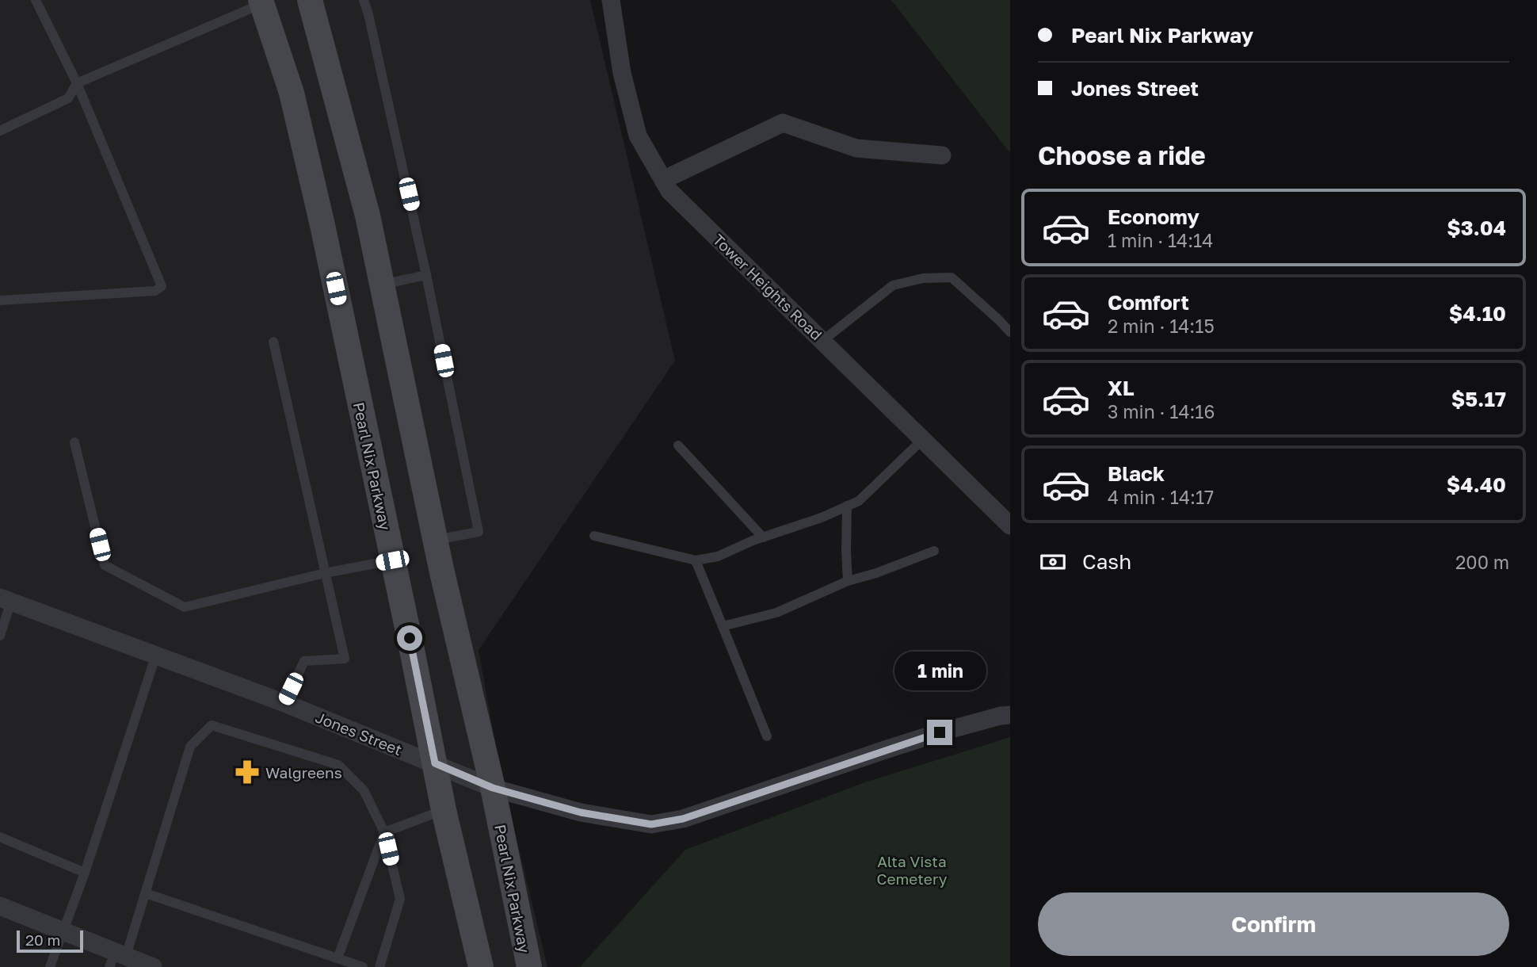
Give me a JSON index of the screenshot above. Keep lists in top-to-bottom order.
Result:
{
  "streets": {
    "main road": ["Pearl Nix Parkway"],
    "street": ["Tower Heights Road", "Jones Street"]
  },
  "crossings": [
    ["Pearl Nix Parkway", "Jones Street"]
  ],
  "parks": ["Alta Vista Cemetery"],
  "places": {
    "pharmacy": ["Walgreens"]
  },
  "scale_bar": "20 m",
  "page": {
    "banner": ["Pearl Nix Parkway", "Jones Street"],
    "heading": "Choose a ride",
    "list": [
      {
        "name": "Economy",
        "note": "1 min · 14:14",
        "value": "$3.04"
      },
      {
        "name": "Comfort",
        "note": "2 min · 14:15",
        "value": "$4.10"
      },
      {
        "name": "XL",
        "note": "3 min · 14:16",
        "value": "$5.17"
      },
      {
        "name": "Black",
        "note": "4 min · 14:17",
        "value": "$4.40"
      }
    ],
    "pay": ["Cash", "200 m"],
    "bubble": "1 min",
    "buttons": "Confirm",
    "scale": "20 m"
  }
}
